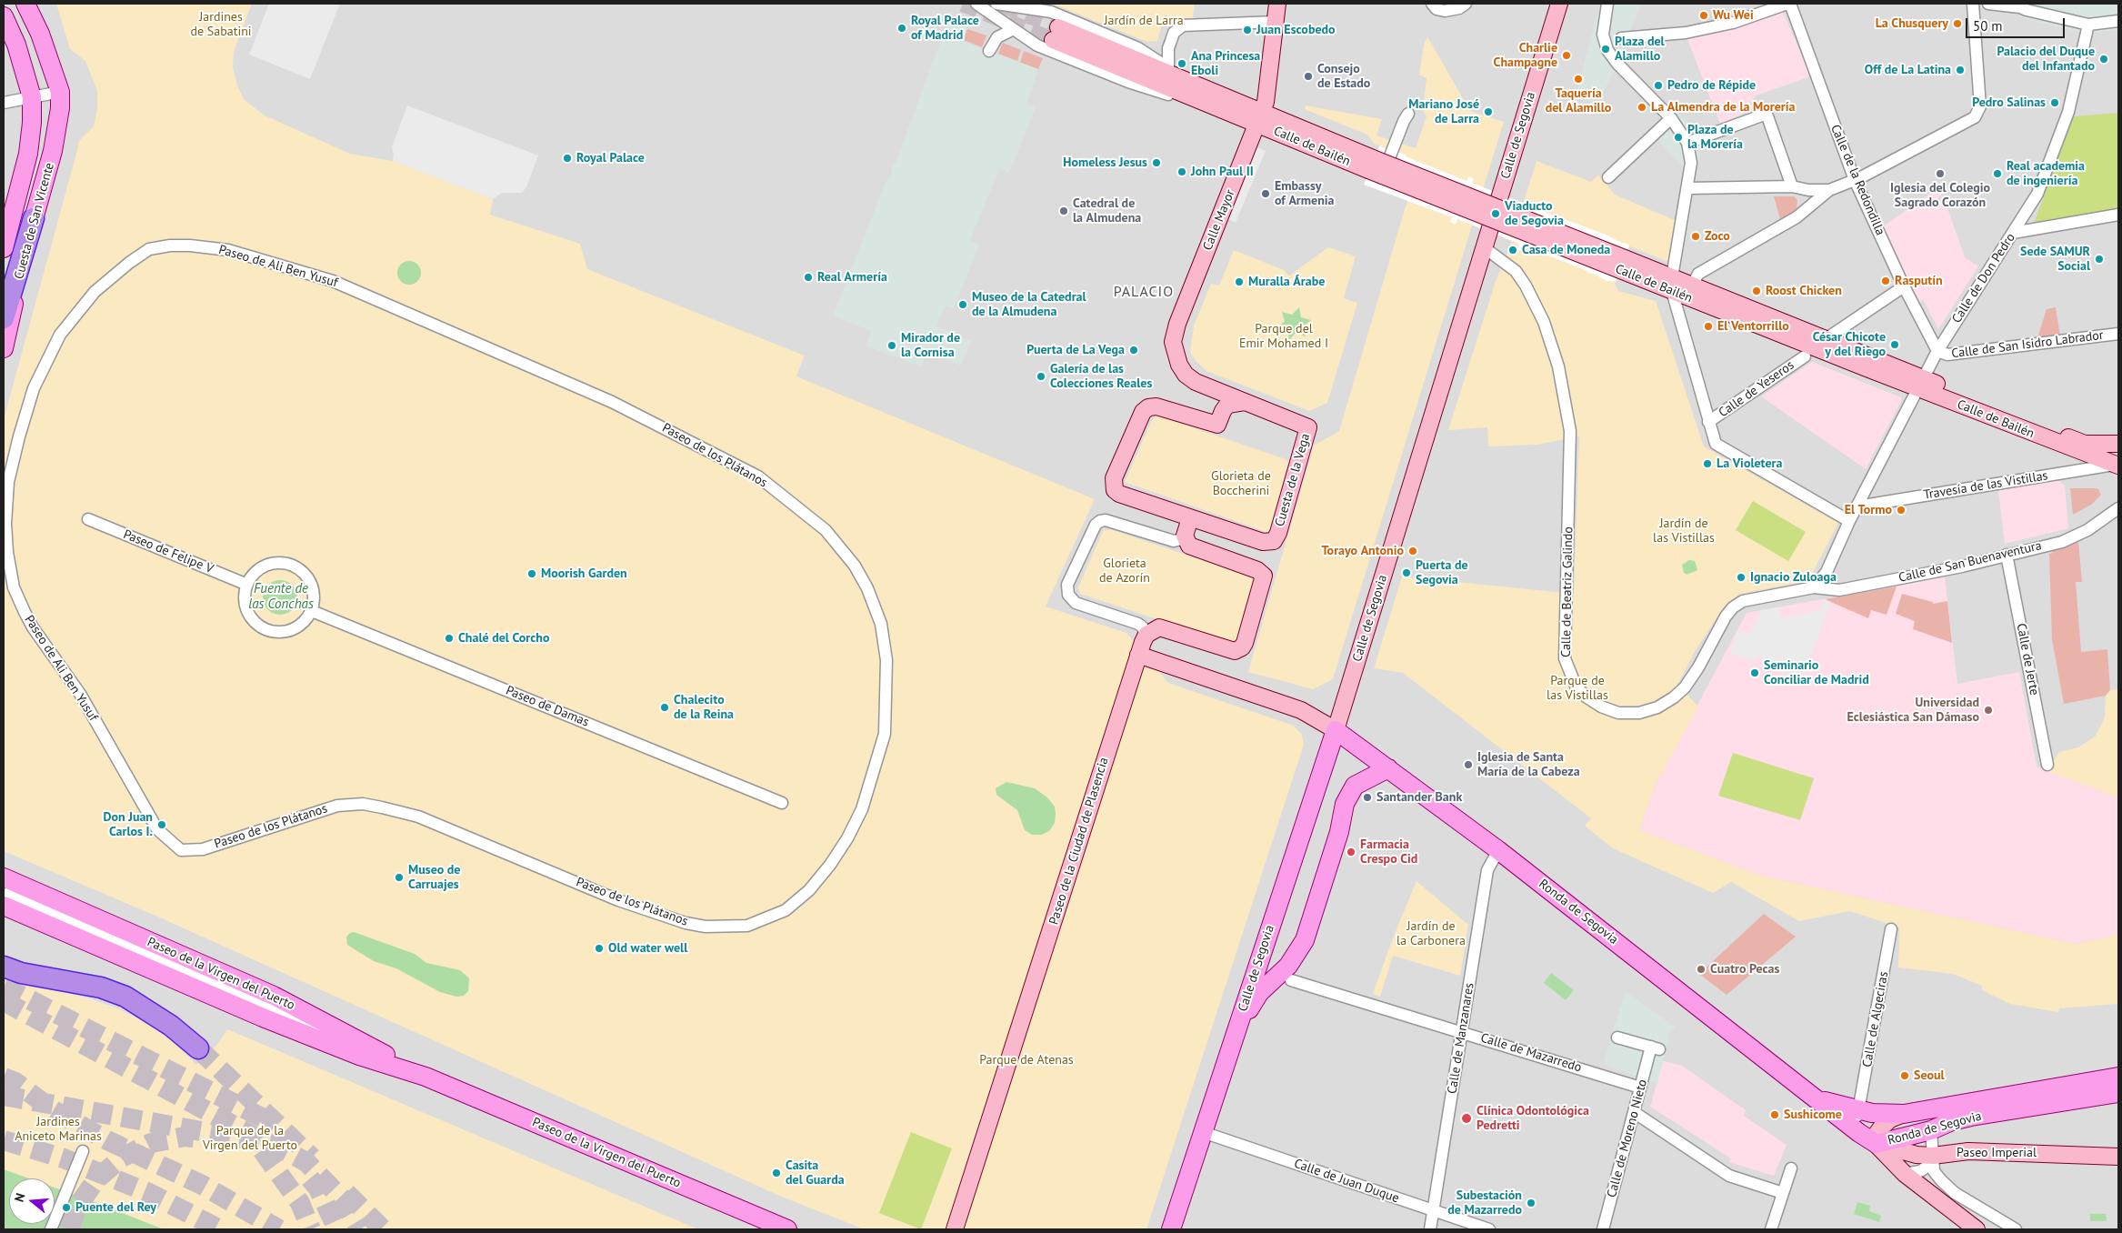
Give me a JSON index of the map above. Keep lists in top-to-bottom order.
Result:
{
  "streets": {
    "main road": [
      "Calle de Segovia",
      "Cuesta de San Vicente",
      "Ronda de Segovia",
      "Paseo de la Virgen del Puerto"
    ],
    "street": [
      "Calle de Bailén",
      "Calle de la Redondilla",
      "Calle Mayor",
      "Paseo de Ali Ben Yusuf",
      "Calle de Don Pedro",
      "Calle de San Isidro Labrador",
      "Calle de Yeseros",
      "Paseo de los Plátanos",
      "Cuesta de la Vega",
      "Travesía de las Vistillas",
      "Paseo de Felipe V",
      "Calle de San Buenaventura",
      "Calle de Beatriz Galindo",
      "Calle de Jerte",
      "Paseo de Damas",
      "Paseo de la Ciudad de Plasencia",
      "Calle de Algeciras",
      "Calle de Manzanares",
      "Calle de Mazarredo",
      "Calle de Moreno Nieto",
      "Paseo Imperial",
      "Calle de Juan Duque"
    ]
  },
  "crossings": [
    ["Calle de Segovia", "Calle de Beatriz Galindo"],
    ["Calle de Segovia", "Ronda de Segovia"],
    ["Calle de Segovia", "Calle de Juan Duque"],
    ["Calle de Bailén", "Calle Mayor"],
    ["Calle de Bailén", "Calle de Don Pedro"],
    ["Calle de Bailén", "Travesía de las Vistillas"],
    ["Calle de la Redondilla", "Calle de Don Pedro"],
    ["Calle de la Redondilla", "Calle de San Isidro Labrador"],
    ["Calle Mayor", "Cuesta de la Vega"],
    ["Paseo de Ali Ben Yusuf", "Paseo de los Plátanos"],
    ["Calle de Don Pedro", "Calle de San Isidro Labrador"],
    ["Calle de Don Pedro", "Travesía de las Vistillas"],
    ["Calle de Don Pedro", "Calle de San Buenaventura"],
    ["Calle de Don Pedro", "Calle de Beatriz Galindo"],
    ["Paseo de Felipe V", "Paseo de Damas"],
    ["Calle de San Buenaventura", "Calle de Beatriz Galindo"],
    ["Calle de San Buenaventura", "Calle de Jerte"],
    ["Ronda de Segovia", "Calle de Algeciras"],
    ["Ronda de Segovia", "Calle de Manzanares"],
    ["Ronda de Segovia", "Paseo Imperial"],
    ["Calle de Manzanares", "Calle de Mazarredo"],
    ["Calle de Manzanares", "Calle de Juan Duque"],
    ["Calle de Mazarredo", "Calle de Moreno Nieto"]
  ],
  "districts": ["PALACIO"],
  "water": ["Fuente de las Conchas"],
  "parks": [
    "Jardines de Sabatini",
    "Jardín de Larra",
    "Parque del Emir Mohamed I",
    "Glorieta de Boccherini",
    "Jardín de las Vistillas",
    "Glorieta de Azorín",
    "Parque de las Vistillas",
    "Jardín de la Carbonera",
    "Parque de Atenas",
    "Jardines Aniceto Marinas",
    "Parque de la Virgen del Puerto"
  ],
  "places": [
    "Wu Wei",
    "La Chusquery",
    "Royal Palace of Madrid",
    "Juan Escobedo",
    "Plaza del Alamillo",
    "Charlie Champagne",
    "Palacio del Duque del Infantado",
    "Ana Princesa Eboli",
    "Off de La Latina",
    "Consejo de Estado",
    "Taquería del Alamillo",
    "Pedro de Répide",
    "Pedro Salinas",
    "La Almendra de la Morería",
    "Mariano José de Larra",
    "Plaza de la Morería",
    "Royal Palace",
    "Homeless Jesus",
    "John Paul II",
    "Iglesia del Colegio Sagrado Corazón",
    "Real academia de ingeniería",
    "Embassy of Armenia",
    "Catedral de la Almudena",
    "Viaducto de Segovia",
    "Zoco",
    "Casa de Moneda",
    "Sede SAMUR Social",
    "Real Armería",
    "Rasputín",
    "Muralla Árabe",
    "Roost Chicken",
    "Museo de la Catedral de la Almudena",
    "El Ventorrillo",
    "César Chicote y del Riego",
    "Mirador de la Cornisa",
    "Puerta de La Vega",
    "Galería de las Colecciones Reales",
    "La Violetera",
    "El Tormo",
    "Torayo Antonio",
    "Puerta de Segovia",
    "Moorish Garden",
    "Ignacio Zuloaga",
    "Chalé del Corcho",
    "Seminario Conciliar de Madrid",
    "Chalecito de la Reina",
    "Universidad Eclesiástica San Dámaso",
    "Iglesia de Santa María de la Cabeza",
    "Santander Bank",
    "Don Juan Carlos I.",
    "Farmacia Crespo Cid",
    "Museo de Carruajes",
    "Old water well",
    "Cuatro Pecas",
    "Seoul",
    "Sushicome",
    "Clínica Odontológica Pedretti",
    "Casita del Guarda",
    "Subestación de Mazarredo",
    "Puente del Rey"
  ],
  "scale_bar": "50 m",
  "north": "left"
}
